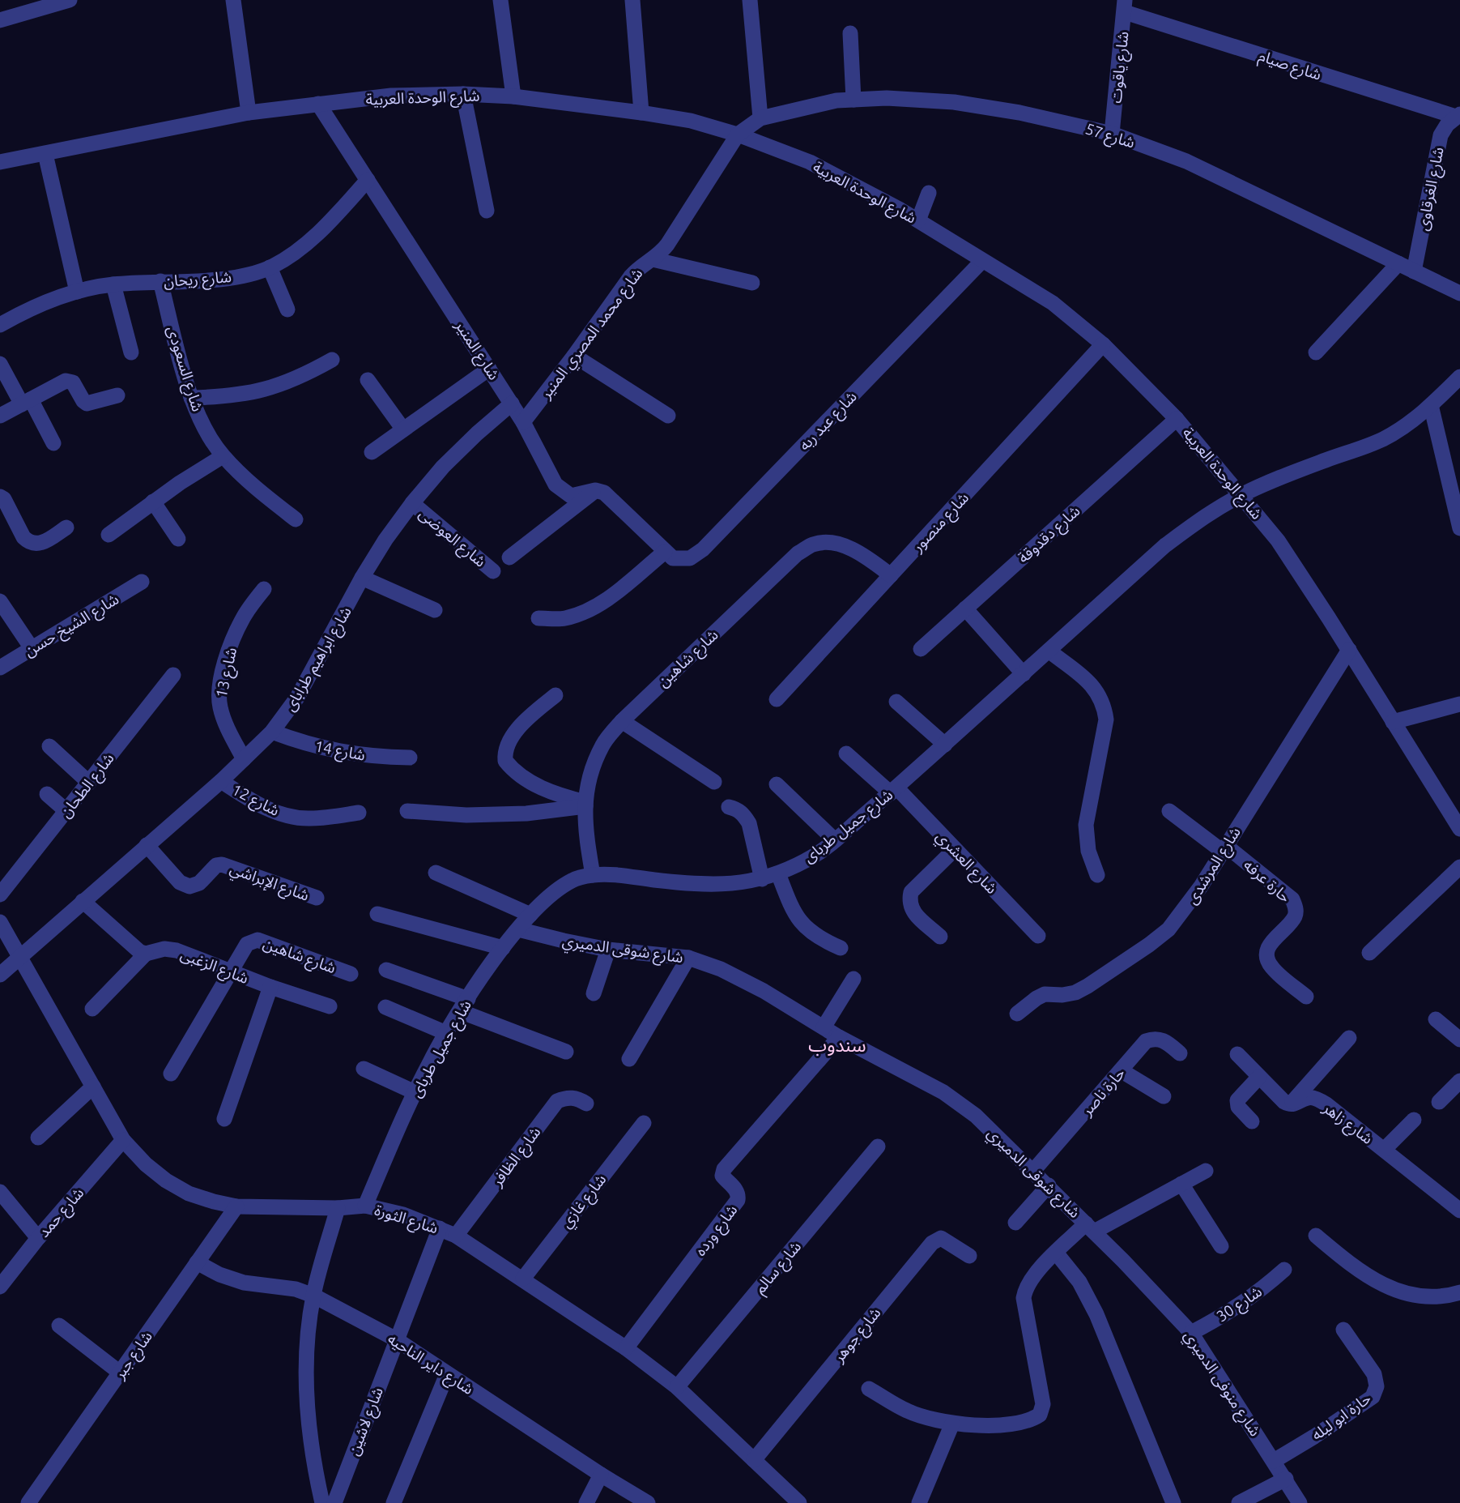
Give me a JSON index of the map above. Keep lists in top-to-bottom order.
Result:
{
  "streets": {
    "street": [
      "شارع صيام",
      "شارع ياقوت",
      "شارع الوحدة العربية",
      "شارع 57",
      "شارع الغرقاوى",
      "شارع ريحان",
      "شارع محمد المصري المنير",
      "شارع المنير",
      "شارع السعودى",
      "شارع عبد ربه",
      "شارع منصور",
      "شارع دقدوقة",
      "شارع العوضى",
      "شارع الشيخ حسن",
      "شارع شاهين",
      "شارع ابراهيم طراباى",
      "شارع 13",
      "شارع 14",
      "شارع الطحان",
      "شارع 12",
      "شارع جميل طرباى",
      "شارع العشري",
      "شارع المرشدى",
      "حارة عرفه",
      "شارع الإبراشي",
      "شارع شوقى الدميري",
      "شارع الزغبى",
      "حارة ناصر",
      "شارع زاهر",
      "شارع الظافر",
      "شارع غازي",
      "شارع حمد",
      "شارع الثورة",
      "شارع ورده",
      "شارع سالم",
      "شارع 30",
      "شارع جوهر",
      "شارع جبر",
      "شارع داير الناحيه",
      "شارع منوفى الدميري",
      "حارة ابو ليله",
      "شارع لاشين"
    ]
  },
  "crossings": [
    ["شارع صيام", "شارع ياقوت"],
    ["شارع صيام", "شارع الغرقاوى"],
    ["شارع ياقوت", "شارع 57"],
    ["شارع الوحدة العربية", "شارع 57"],
    ["شارع الوحدة العربية", "شارع محمد المصري المنير"],
    ["شارع الوحدة العربية", "شارع المنير"],
    ["شارع الوحدة العربية", "شارع عبد ربه"],
    ["شارع الوحدة العربية", "شارع منصور"],
    ["شارع الوحدة العربية", "شارع دقدوقة"],
    ["شارع الوحدة العربية", "شارع جميل طرباى"],
    ["شارع الوحدة العربية", "شارع المرشدى"],
    ["شارع 57", "شارع الغرقاوى"],
    ["شارع 57", "شارع محمد المصري المنير"],
    ["شارع ريحان", "شارع المنير"],
    ["شارع ريحان", "شارع السعودى"],
    ["شارع محمد المصري المنير", "شارع المنير"],
    ["شارع المنير", "شارع ابراهيم طراباى"],
    ["شارع منصور", "شارع شاهين"],
    ["شارع العوضى", "شارع ابراهيم طراباى"],
    ["شارع شاهين", "شارع جميل طرباى"],
    ["شارع شاهين", "شارع الزغبى"],
    ["شارع ابراهيم طراباى", "شارع 13"],
    ["شارع ابراهيم طراباى", "شارع 14"],
    ["شارع ابراهيم طراباى", "شارع 12"],
    ["شارع ابراهيم طراباى", "شارع الإبراشي"],
    ["شارع ابراهيم طراباى", "شارع الثورة"],
    ["شارع جميل طرباى", "شارع العشري"],
    ["شارع جميل طرباى", "شارع شوقى الدميري"],
    ["شارع جميل طرباى", "شارع الثورة"],
    ["شارع المرشدى", "حارة عرفه"],
    ["شارع شوقى الدميري", "حارة ناصر"],
    ["شارع شوقى الدميري", "شارع ورده"],
    ["شارع شوقى الدميري", "شارع منوفى الدميري"],
    ["شارع الظافر", "شارع الثورة"],
    ["شارع غازي", "شارع الثورة"],
    ["شارع حمد", "شارع الثورة"],
    ["شارع الثورة", "شارع ورده"],
    ["شارع الثورة", "شارع سالم"],
    ["شارع الثورة", "شارع جوهر"],
    ["شارع الثورة", "شارع جبر"],
    ["شارع الثورة", "شارع لاشين"],
    ["شارع 30", "شارع منوفى الدميري"],
    ["شارع جبر", "شارع داير الناحيه"],
    ["شارع داير الناحيه", "شارع لاشين"],
    ["شارع منوفى الدميري", "حارة ابو ليله"]
  ],
  "districts": ["سندوب"]
}
